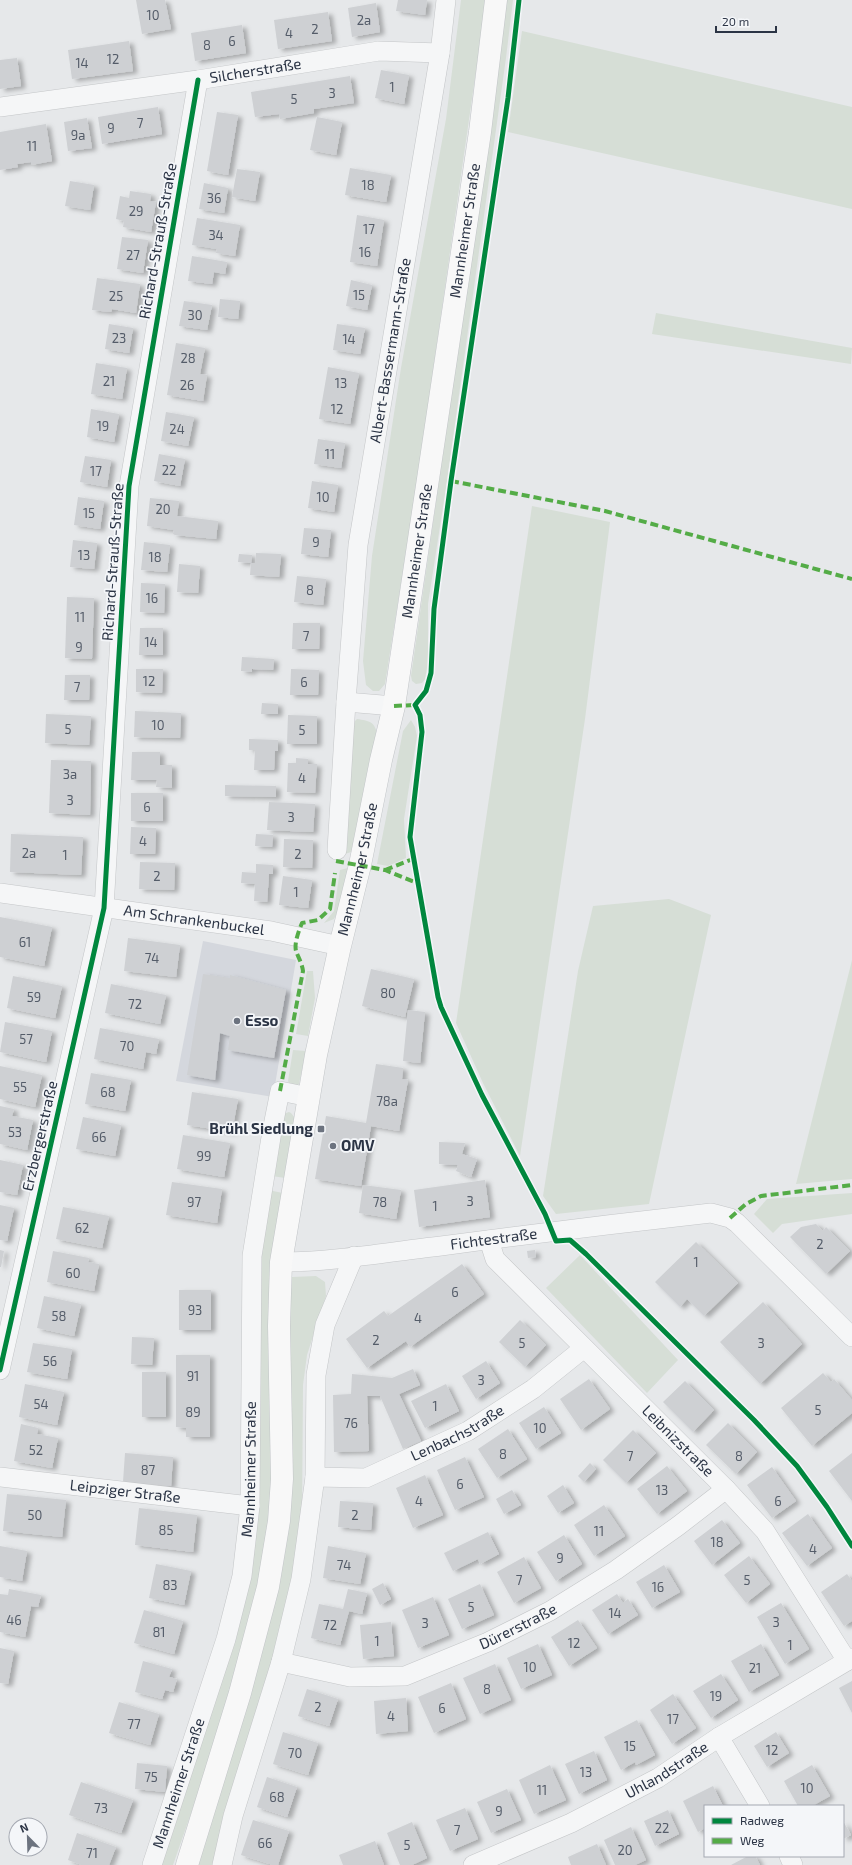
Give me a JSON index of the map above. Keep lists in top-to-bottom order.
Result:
{
  "streets": {
    "main road": ["Mannheimer Straße"],
    "street": [
      "Silcherstraße",
      "Richard-Strauß-Straße",
      "Albert-Bassermann-Straße",
      "Am Schrankenbuckel",
      "Erzbergerstraße",
      "Fichtestraße",
      "Lenbachstraße",
      "Leibnizstraße",
      "Leipziger Straße",
      "Dürerstraße",
      "Uhlandstraße"
    ]
  },
  "crossings": [
    ["Silcherstraße", "Richard-Strauß-Straße"],
    ["Silcherstraße", "Albert-Bassermann-Straße"],
    ["Mannheimer Straße", "Am Schrankenbuckel"],
    ["Mannheimer Straße", "Fichtestraße"],
    ["Mannheimer Straße", "Leipziger Straße"],
    ["Richard-Strauß-Straße", "Am Schrankenbuckel"],
    ["Richard-Strauß-Straße", "Erzbergerstraße"],
    ["Am Schrankenbuckel", "Erzbergerstraße"],
    ["Fichtestraße", "Leibnizstraße"],
    ["Lenbachstraße", "Leibnizstraße"],
    ["Leibnizstraße", "Dürerstraße"],
    ["Leibnizstraße", "Uhlandstraße"]
  ],
  "places": {
    "other": ["Esso", "OMV"],
    "transit": ["Brühl Siedlung"]
  },
  "house_numbers": [
    "10",
    "2a",
    "2",
    "4",
    "6",
    "8",
    "12",
    "14",
    "1",
    "3",
    "5",
    "7",
    "9",
    "9a",
    "11",
    "18",
    "36",
    "29",
    "17",
    "34",
    "16",
    "27",
    "15",
    "25",
    "30",
    "23",
    "14",
    "28",
    "21",
    "13",
    "26",
    "12",
    "19",
    "24",
    "11",
    "22",
    "17",
    "10",
    "20",
    "15",
    "9",
    "13",
    "18",
    "8",
    "16",
    "11",
    "7",
    "14",
    "9",
    "12",
    "6",
    "7",
    "10",
    "5",
    "5",
    "3a",
    "4",
    "3",
    "6",
    "3",
    "4",
    "2a",
    "2",
    "1",
    "2",
    "1",
    "61",
    "74",
    "80",
    "59",
    "72",
    "57",
    "70",
    "55",
    "68",
    "78a",
    "53",
    "66",
    "99",
    "3",
    "97",
    "78",
    "1",
    "62",
    "2",
    "1",
    "60",
    "6",
    "93",
    "58",
    "4",
    "2",
    "5",
    "3",
    "56",
    "91",
    "3",
    "54",
    "1",
    "5",
    "89",
    "76",
    "10",
    "52",
    "8",
    "7",
    "8",
    "87",
    "6",
    "13",
    "4",
    "6",
    "50",
    "2",
    "85",
    "11",
    "18",
    "4",
    "9",
    "74",
    "7",
    "5",
    "83",
    "16",
    "5",
    "14",
    "46",
    "3",
    "3",
    "72",
    "81",
    "1",
    "12",
    "1",
    "10",
    "21",
    "8",
    "19",
    "2",
    "6",
    "4",
    "17",
    "77",
    "15",
    "12",
    "70",
    "13",
    "75",
    "10",
    "11",
    "68",
    "73",
    "9",
    "22",
    "7",
    "66",
    "5",
    "20",
    "71"
  ],
  "legend": ["Radweg", "Weg"],
  "scale_bar": "20 m",
  "north": "top left"
}
